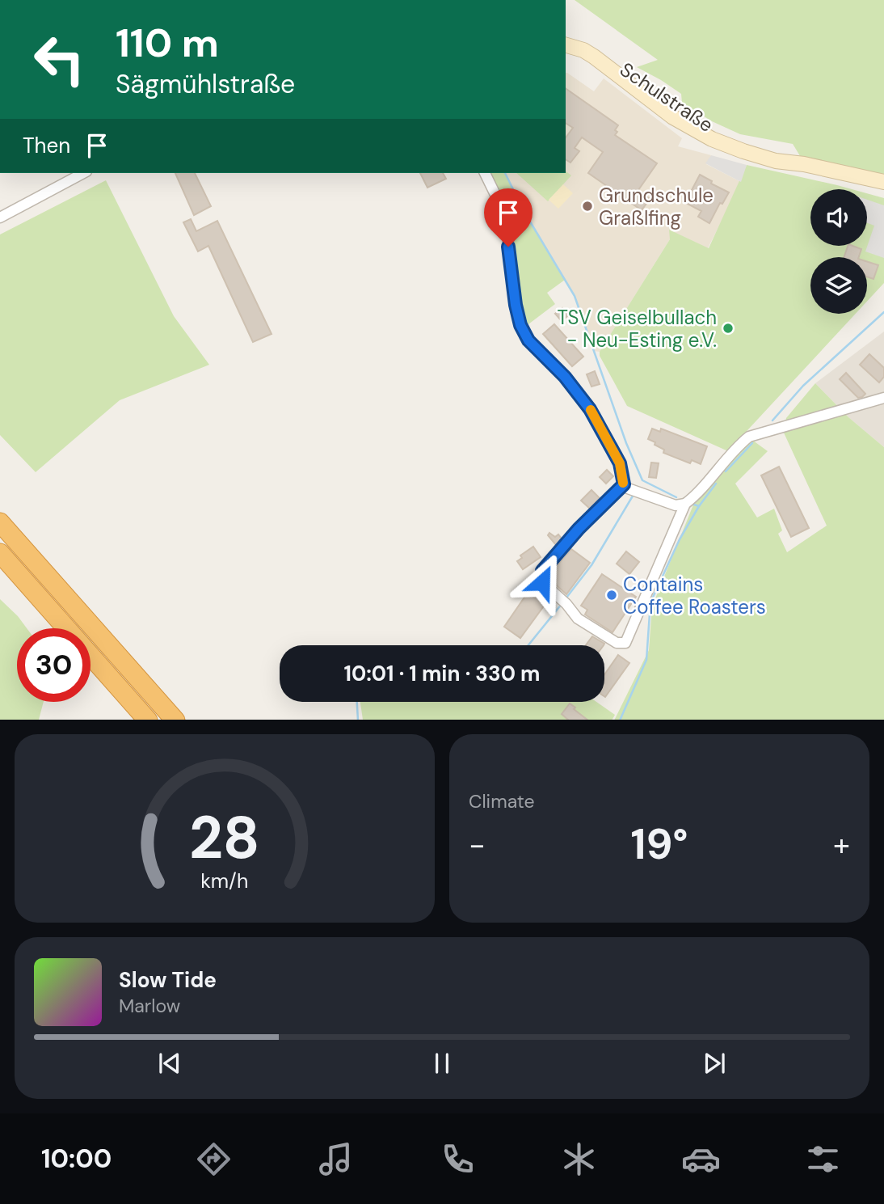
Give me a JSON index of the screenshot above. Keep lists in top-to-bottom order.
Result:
{
  "streets": {
    "street": ["Schulstraße"]
  },
  "places": ["Grundschule Graßlfing", "TSV Geiselbullach - Neu-Esting e.V.", "Contains Coffee Roasters"],
  "page": {
    "turn": ["110 m", "Sägmühlstraße"],
    "then": "Then",
    "limit": "30",
    "trip": "10:01 · 1 min · 330 m",
    "tile": "Climate",
    "heat": ["−", "19°", "+"],
    "song": ["Slow Tide", "Marlow"],
    "tabs": "10:00",
    "gauge": ["28", "km/h"]
  }
}
